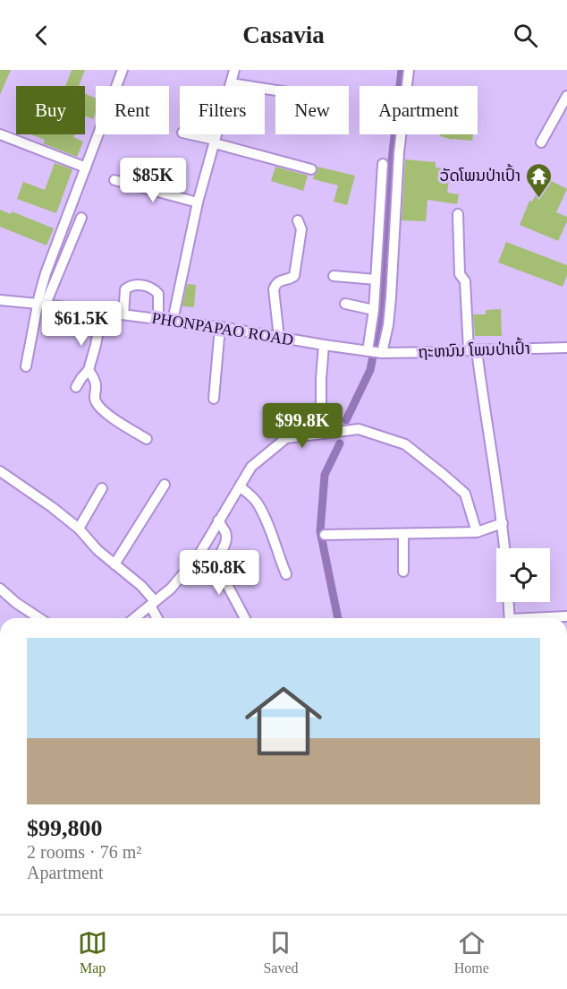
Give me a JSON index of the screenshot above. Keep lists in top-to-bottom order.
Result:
{
  "streets": {
    "street": ["PHONPAPAO ROAD", "ຖະຫນົນ ໂພນປ່າເປົ້າ"]
  },
  "crossings": [
    ["PHONPAPAO ROAD", "ຖະຫນົນ ໂພນປ່າເປົ້າ"]
  ],
  "places": {
    "temple": ["ວັດໂພນປ່າເປົ້າ"]
  },
  "page": {
    "header": "Casavia",
    "chip": [
      "Buy",
      "Rent",
      "Filters",
      "New",
      "Apartment"
    ],
    "price": [
      "$85K",
      "$61.5K",
      "$99.8K",
      "$50.8K"
    ],
    "list": [
      {
        "name": "$99,800",
        "note": "2 rooms · 76 m² · Apartment"
      }
    ],
    "tabs": ["Map", "Saved", "Home"]
  }
}
